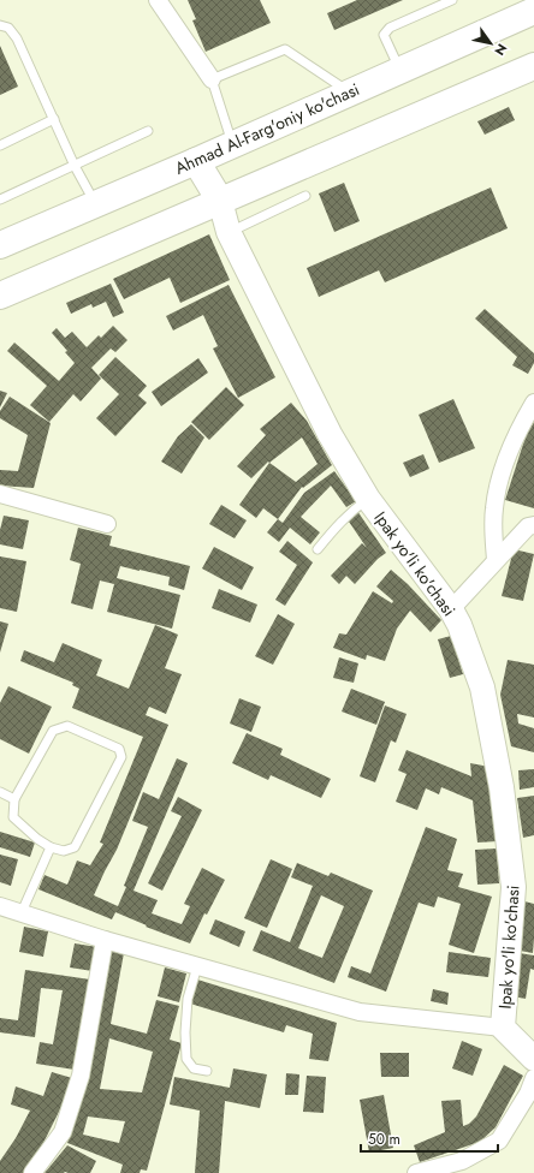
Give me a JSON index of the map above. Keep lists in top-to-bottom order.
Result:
{
  "streets": {
    "highway": ["Ahmad Al-Farg'oniy ko'chasi"],
    "main road": ["Ipak yo'li ko'chasi"]
  },
  "scale_bar": "50 m",
  "north": "bottom right"
}
